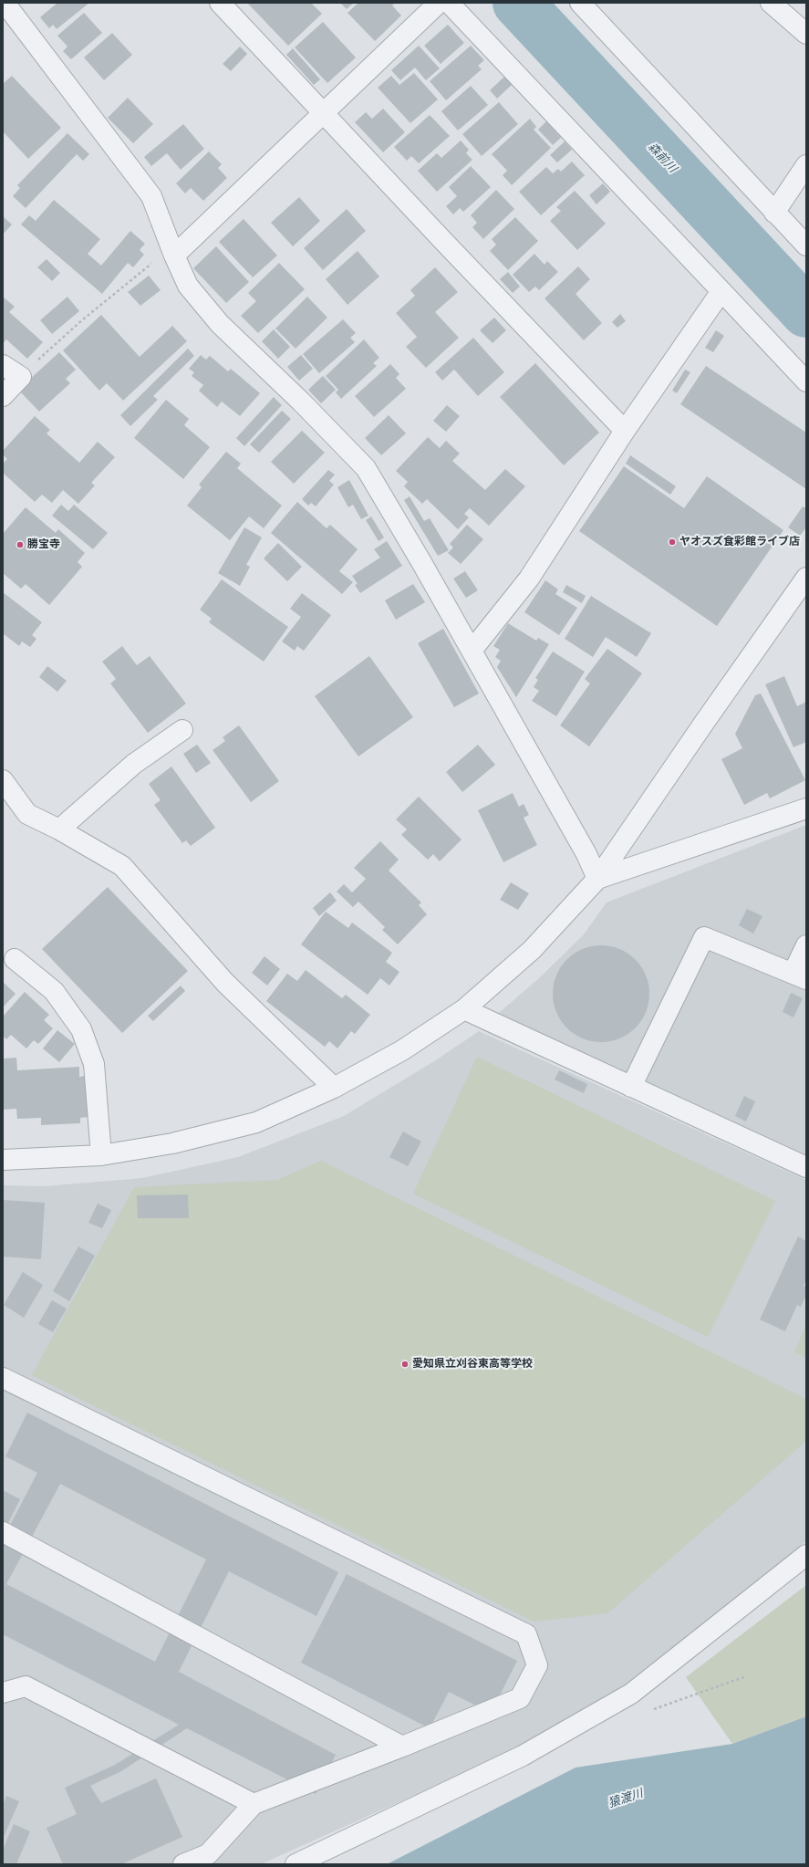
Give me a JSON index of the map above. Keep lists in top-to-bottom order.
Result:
{
  "water": ["森前川", "猿渡川"],
  "places": ["ヤオスズ食彩館ライブ店", "勝宝寺", "愛知県立刈谷東高等学校"]
}
